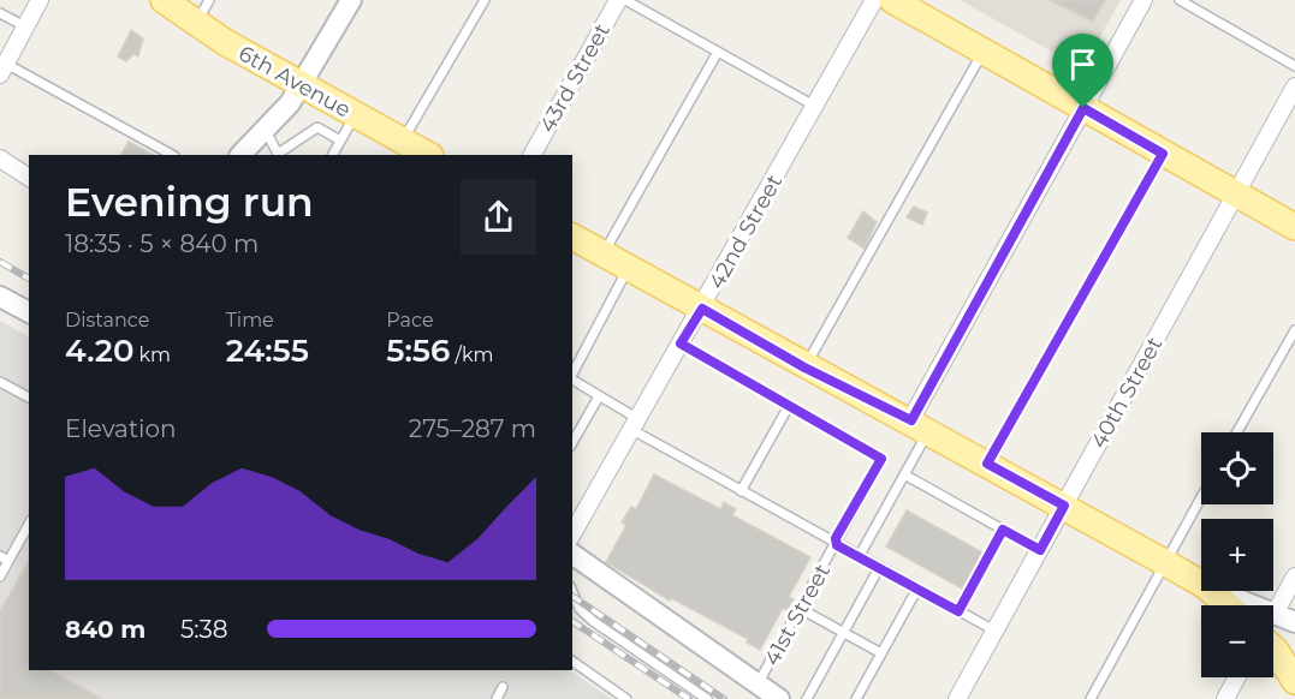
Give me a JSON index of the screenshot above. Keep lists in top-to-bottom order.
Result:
{
  "streets": {
    "main road": ["6th Avenue"],
    "street": ["43rd Street", "42nd Street", "40th Street"],
    "lane": ["41st Street"]
  },
  "page": {
    "heading": ["Evening run", "18:35 · 5 × 840 m"],
    "stats": [
      ["Distance", "4.20 km"],
      ["Time", "24:55"],
      ["Pace", "5:56 /km"]
    ],
    "chart": ["Elevation", "275–287 m"],
    "map_buttons": ["+", "−"],
    "list": [
      {
        "name": "840 m",
        "note": "5:38"
      }
    ]
  }
}
